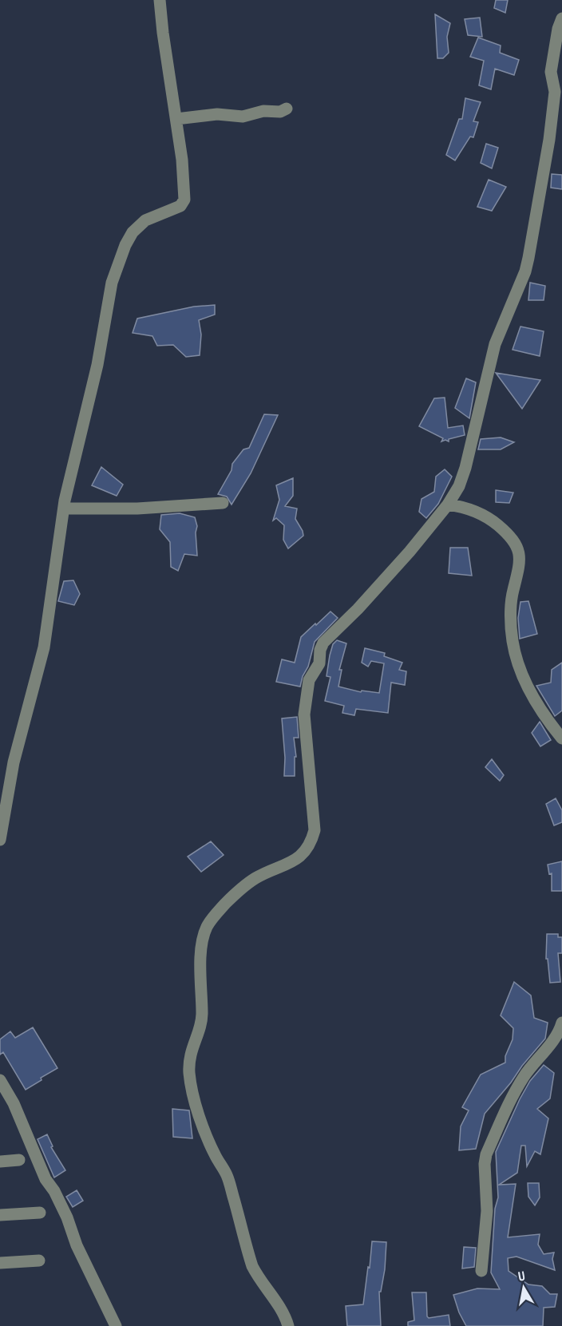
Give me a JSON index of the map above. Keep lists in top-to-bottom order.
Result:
{
  "north": "top"
}
